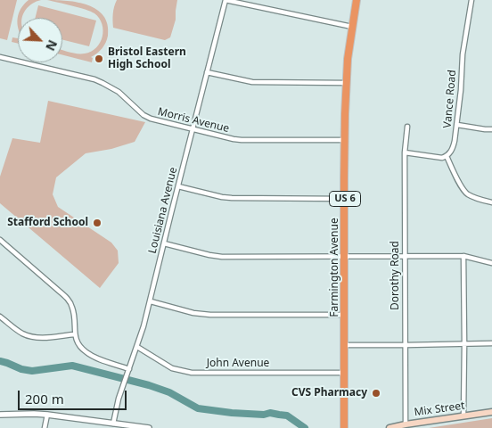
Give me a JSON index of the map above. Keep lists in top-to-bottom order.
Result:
{
  "streets": {
    "highway": ["US 6", "Farmington Avenue"],
    "main road": ["Mix Street"],
    "street": [
      "Vance Road",
      "Morris Avenue",
      "Louisiana Avenue",
      "Dorothy Road",
      "John Avenue"
    ]
  },
  "crossings": [
    ["Morris Avenue", "Louisiana Avenue"],
    ["Morris Avenue", "Farmington Avenue"],
    ["Louisiana Avenue", "John Avenue"],
    ["Farmington Avenue", "John Avenue"],
    ["Dorothy Road", "Mix Street"]
  ],
  "places": ["Bristol Eastern High School", "Stafford School", "CVS Pharmacy"],
  "scale_bar": "200 m",
  "north": "bottom right"
}
